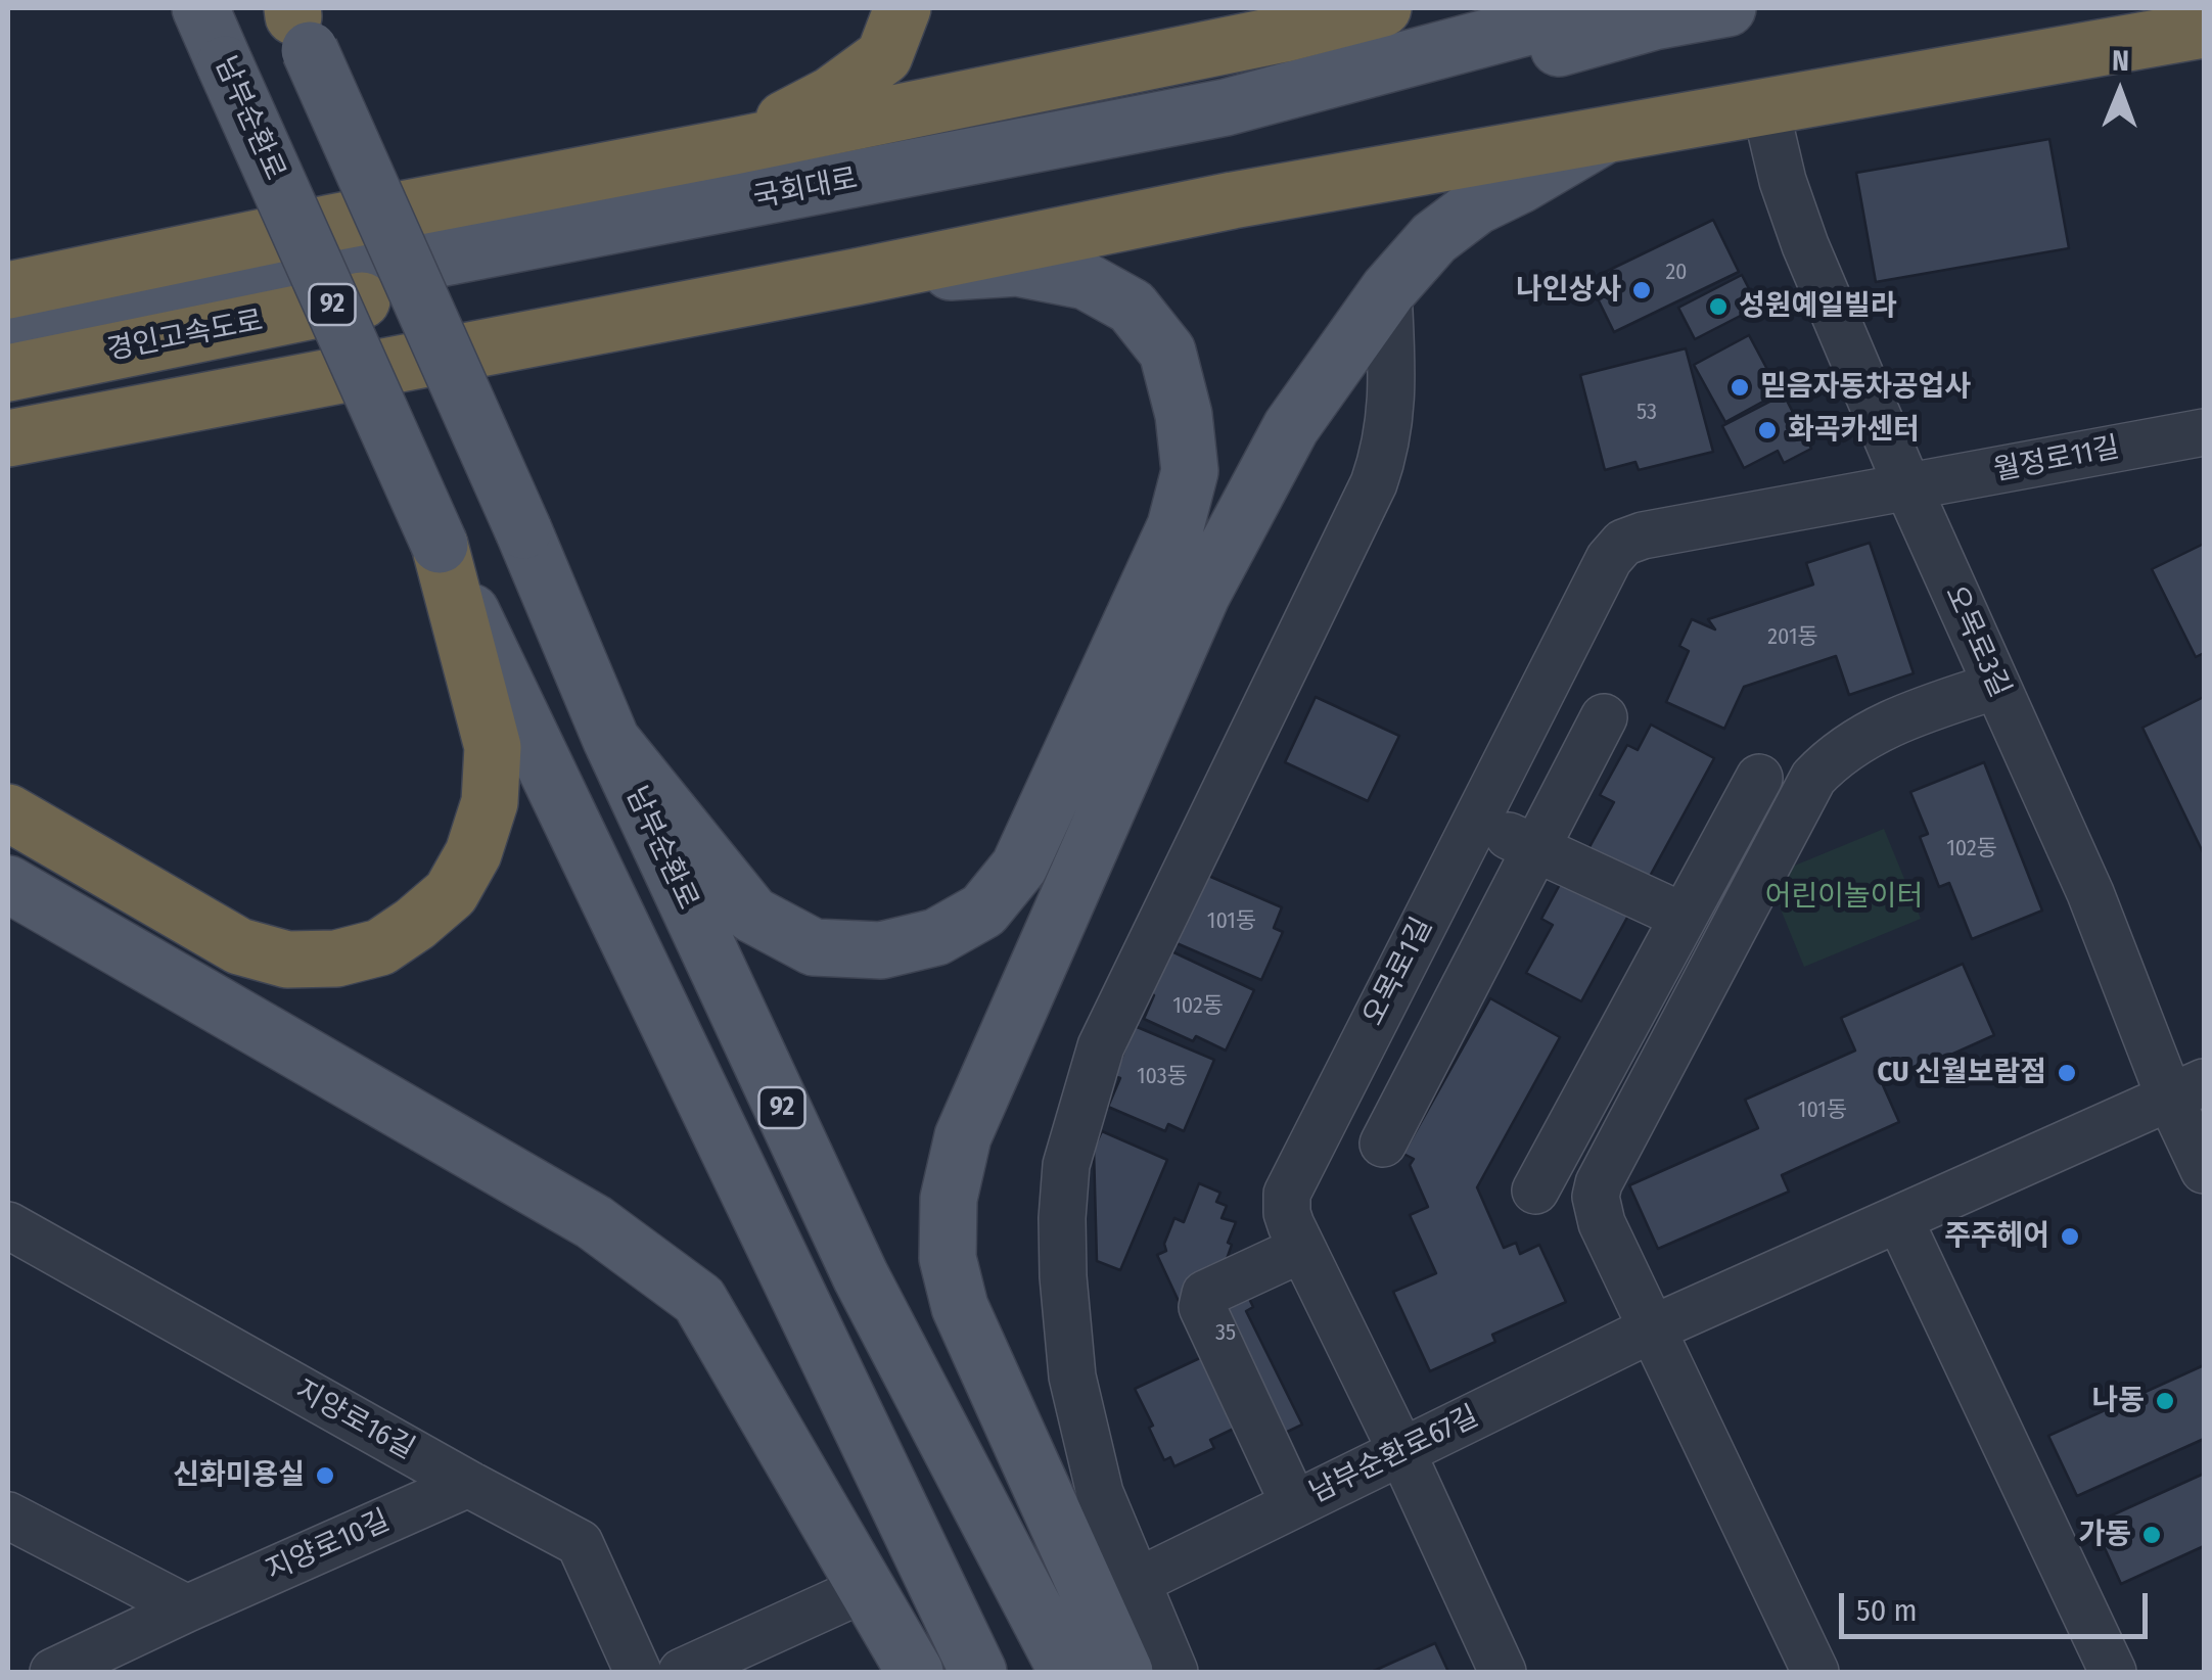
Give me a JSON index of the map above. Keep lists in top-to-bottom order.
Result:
{
  "streets": {
    "highway": ["경인고속도로"],
    "main road": ["남부순환로", "국회대로", "92"],
    "street": [
      "월정로11길",
      "오목로3길",
      "오목로1길",
      "지양로16길",
      "남부순환로67길",
      "지양로10길"
    ]
  },
  "crossings": [
    ["국회대로", "경인고속도로"],
    ["월정로11길", "오목로3길"],
    ["월정로11길", "오목로1길"],
    ["오목로3길", "오목로1길"],
    ["오목로3길", "남부순환로67길"],
    ["오목로1길", "남부순환로67길"],
    ["지양로16길", "지양로10길"]
  ],
  "parks": ["어린이놀이터"],
  "places": [
    "나인상사",
    "성원예일빌라",
    "믿음자동차공업사",
    "화곡카센터",
    "CU 신월보람점",
    "주주헤어",
    "나동",
    "신화미용실",
    "가동"
  ],
  "house_numbers": [
    "20",
    "53",
    "201동",
    "102동",
    "101동",
    "102동",
    "103동",
    "101동",
    "35"
  ],
  "scale_bar": "50 m",
  "north": "top"
}
